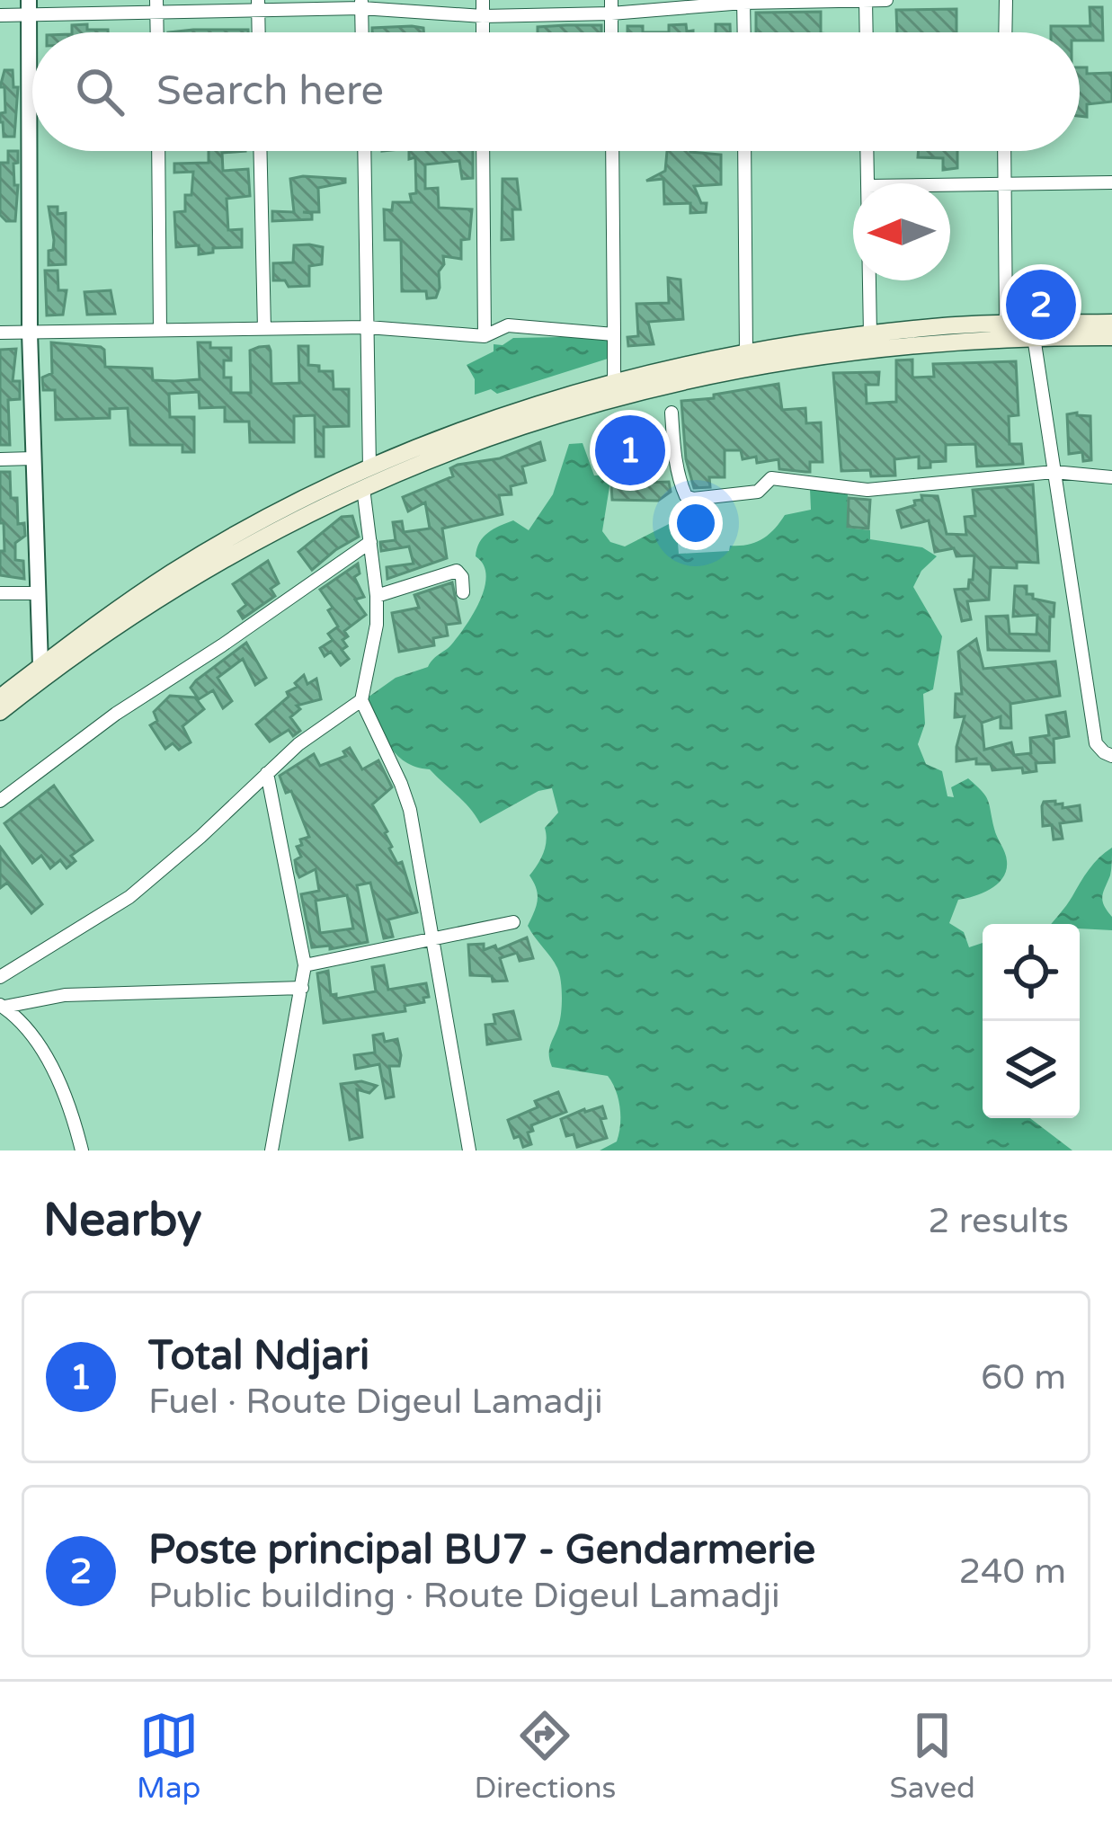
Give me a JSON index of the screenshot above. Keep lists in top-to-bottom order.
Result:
{
  "north": "left",
  "page": {
    "search": "Search here",
    "pins": ["2", "1"],
    "heading": ["Nearby", "2 results"],
    "list": [
      {
        "mark": "1",
        "name": "Total Ndjari",
        "note": "Fuel · Route Digeul Lamadji",
        "value": "60 m"
      },
      {
        "mark": "2",
        "name": "Poste principal BU7 - Gendarmerie",
        "note": "Public building · Route Digeul Lamadji",
        "value": "240 m"
      }
    ],
    "nav": ["Map", "Directions", "Saved"]
  }
}
